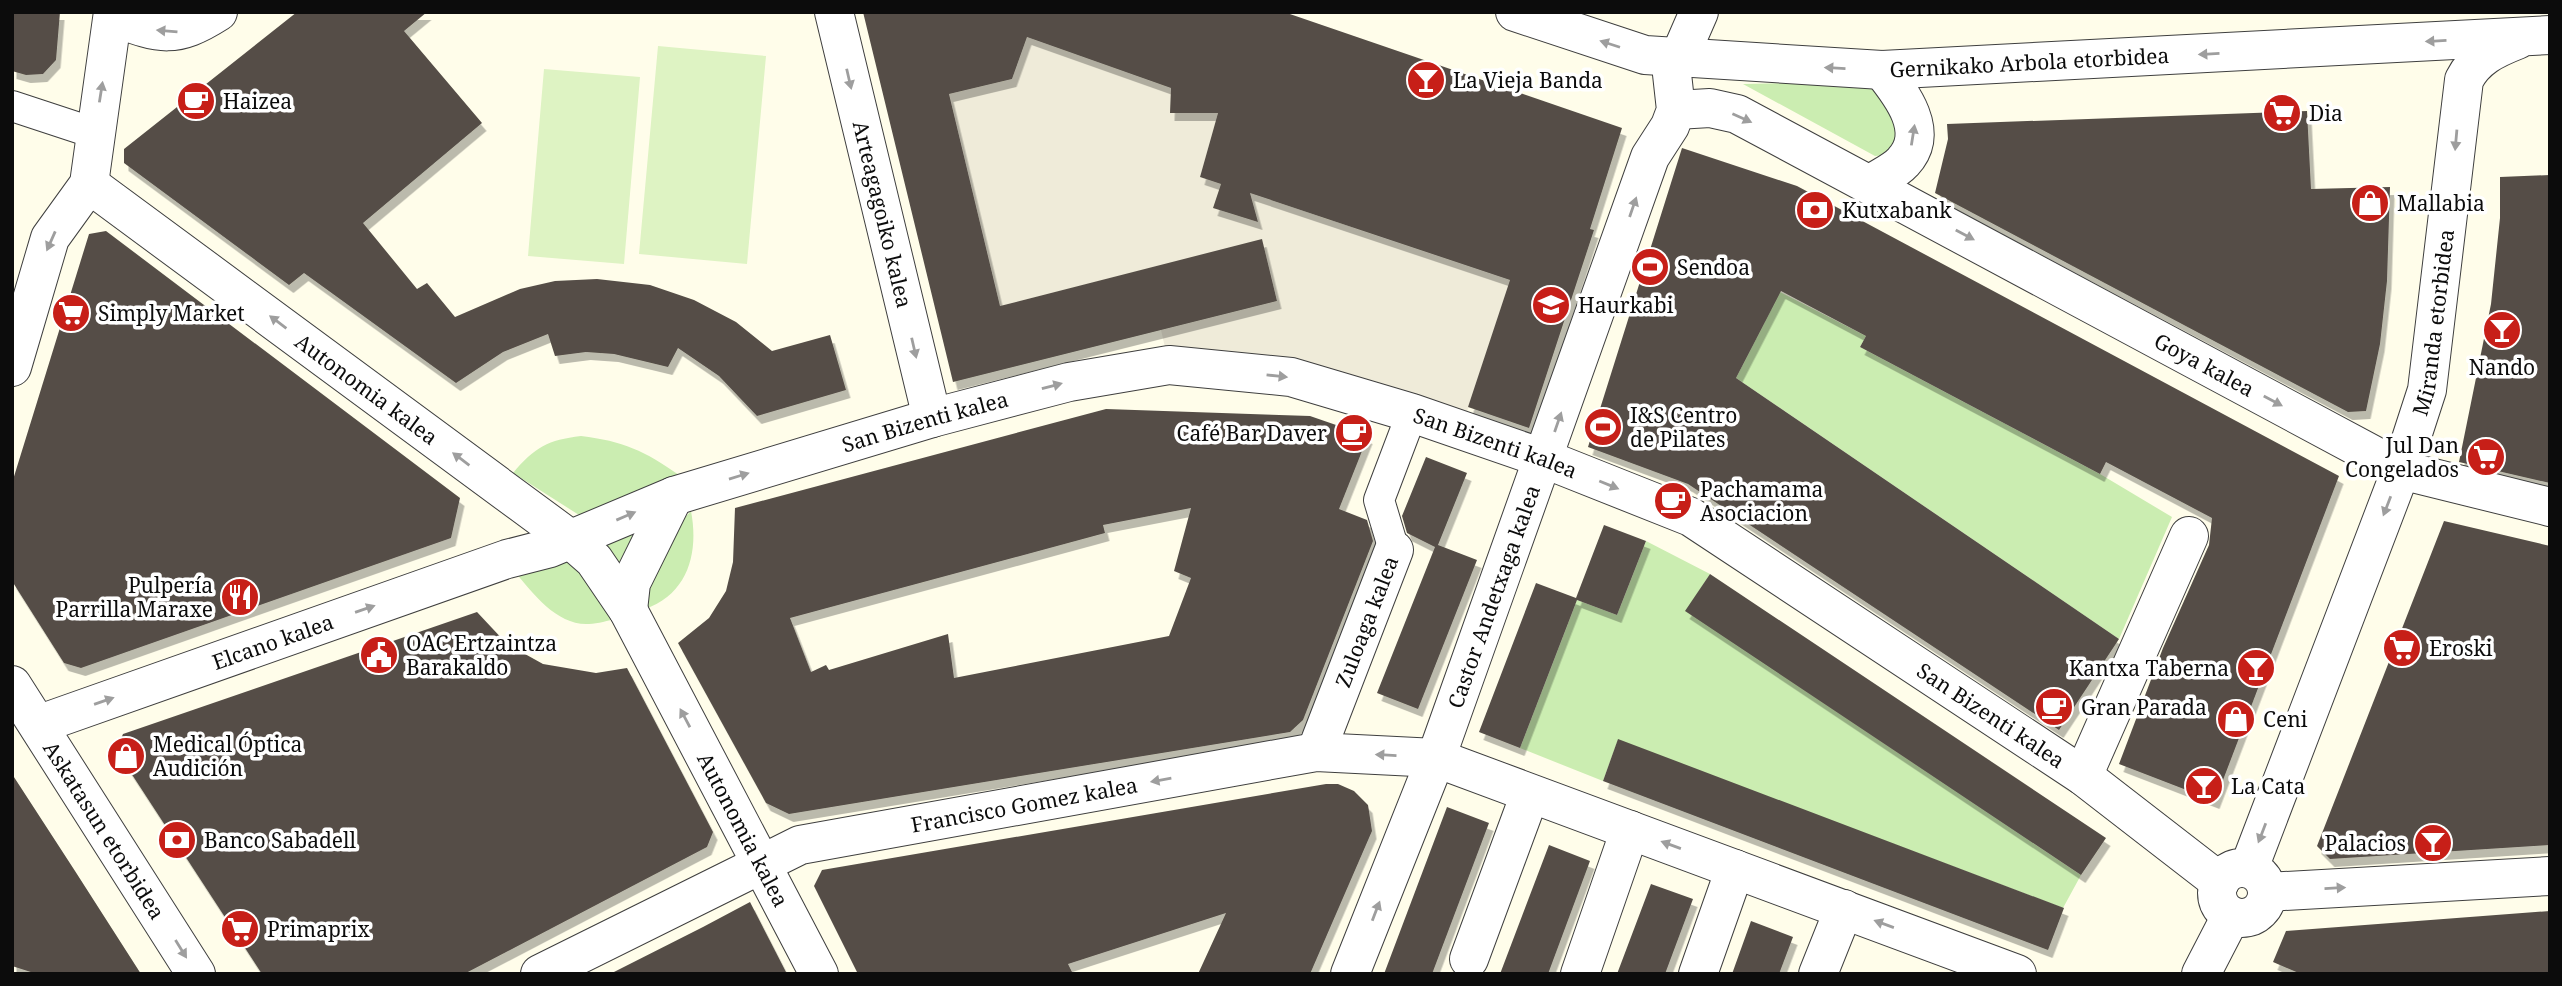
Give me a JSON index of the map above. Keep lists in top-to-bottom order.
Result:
{
  "streets": {
    "street": [
      "Gernikako Arbola etorbidea",
      "Arteagagoiko kalea",
      "Miranda etorbidea",
      "Goya kalea",
      "Autonomia kalea",
      "San Bizenti kalea",
      "Castor Andetxaga kalea",
      "Zuloaga kalea",
      "Elcano kalea",
      "Francisco Gomez kalea",
      "Askatasun etorbidea"
    ]
  },
  "crossings": [
    ["Gernikako Arbola etorbidea", "Miranda etorbidea"],
    ["Arteagagoiko kalea", "San Bizenti kalea"],
    ["Miranda etorbidea", "Goya kalea"],
    ["Miranda etorbidea", "San Bizenti kalea"],
    ["Goya kalea", "Castor Andetxaga kalea"],
    ["Autonomia kalea", "Elcano kalea"],
    ["Autonomia kalea", "Francisco Gomez kalea"],
    ["San Bizenti kalea", "Castor Andetxaga kalea"],
    ["San Bizenti kalea", "Zuloaga kalea"],
    ["San Bizenti kalea", "Elcano kalea"],
    ["Castor Andetxaga kalea", "Francisco Gomez kalea"],
    ["Zuloaga kalea", "Francisco Gomez kalea"],
    ["Elcano kalea", "Askatasun etorbidea"]
  ],
  "one_way": [
    "Gernikako Arbola etorbidea",
    "Arteagagoiko kalea",
    "Miranda etorbidea",
    "Goya kalea",
    "Autonomia kalea",
    "San Bizenti kalea",
    "Elcano kalea",
    "Francisco Gomez kalea",
    "Askatasun etorbidea"
  ],
  "places": {
    "bar": [
      "La Vieja Banda",
      "Nando",
      "Kantxa Taberna",
      "La Cata",
      "Palacios"
    ],
    "cafe": [
      "Haizea",
      "Café Bar Daver",
      "Pachamama Asociacion",
      "Gran Parada"
    ],
    "supermarket": [
      "Dia",
      "Simply Market",
      "Jul Dan Congelados",
      "Eroski",
      "Primaprix"
    ],
    "shop": ["Mallabia", "Ceni", "Medical Óptica Audición"],
    "bank": ["Kutxabank", "Banco Sabadell"],
    "sports": ["Sendoa", "I&S Centro de Pilates"],
    "school or university": ["Haurkabi"],
    "restaurant": ["Pulpería Parrilla Maraxe"],
    "public building": ["OAC Ertzaintza Barakaldo"]
  }
}
